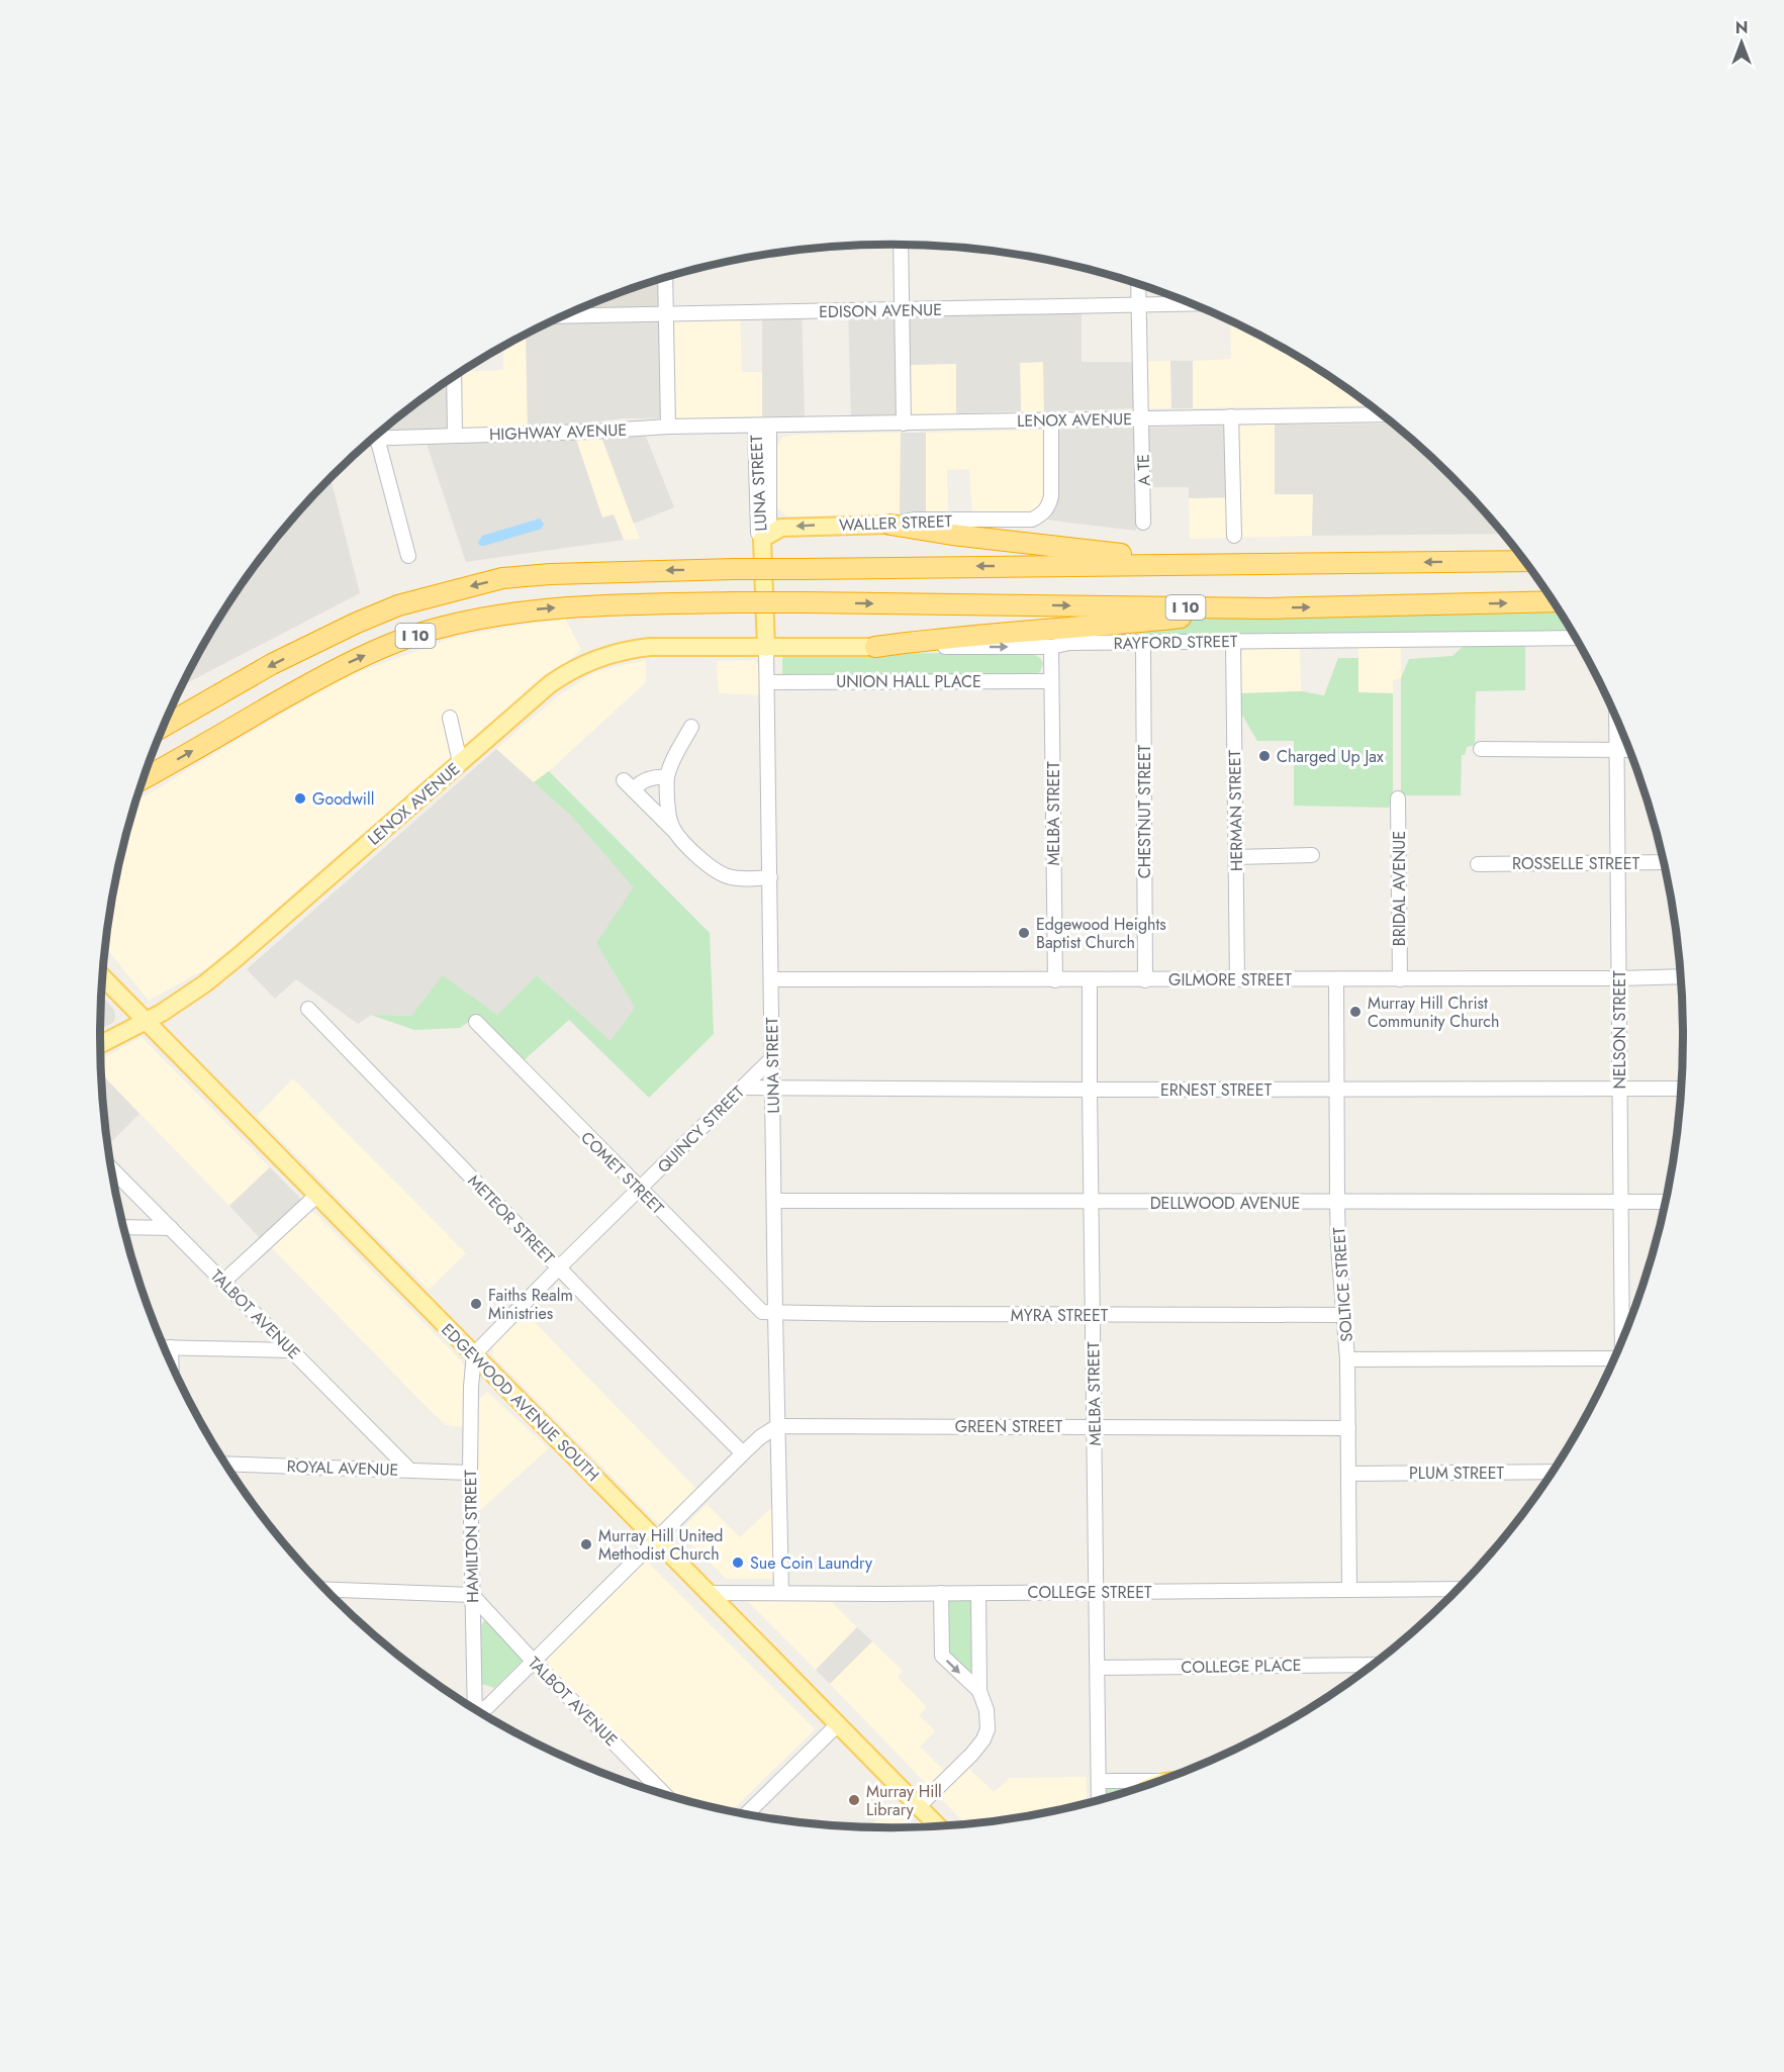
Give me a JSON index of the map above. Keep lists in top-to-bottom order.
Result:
{
  "streets": {
    "highway": ["I 10"],
    "main road": [
      "LENOX AVENUE",
      "LUNA STREET",
      "WALLER STREET",
      "RAYFORD STREET",
      "EDGEWOOD AVENUE SOUTH"
    ],
    "street": [
      "EDISON AVENUE",
      "HIGHWAY AVENUE",
      "A TE",
      "UNION HALL PLACE",
      "HERMAN STREET",
      "CHESTNUT STREET",
      "MELBA STREET",
      "ROSSELLE STREET",
      "BRIDAL AVENUE",
      "GILMORE STREET",
      "NELSON STREET",
      "ERNEST STREET",
      "QUINCY STREET",
      "COMET STREET",
      "DELLWOOD AVENUE",
      "METEOR STREET",
      "SOLTICE STREET",
      "TALBOT AVENUE",
      "MYRA STREET",
      "GREEN STREET",
      "ROYAL AVENUE",
      "PLUM STREET",
      "HAMILTON STREET",
      "COLLEGE STREET",
      "COLLEGE PLACE"
    ]
  },
  "crossings": [
    ["EDISON AVENUE", "A TE"],
    ["LENOX AVENUE", "HIGHWAY AVENUE"],
    ["LENOX AVENUE", "A TE"],
    ["LENOX AVENUE", "LUNA STREET"],
    ["LENOX AVENUE", "WALLER STREET"],
    ["LENOX AVENUE", "RAYFORD STREET"],
    ["LENOX AVENUE", "EDGEWOOD AVENUE SOUTH"],
    ["HIGHWAY AVENUE", "LUNA STREET"],
    ["LUNA STREET", "WALLER STREET"],
    ["LUNA STREET", "RAYFORD STREET"],
    ["LUNA STREET", "UNION HALL PLACE"],
    ["LUNA STREET", "GILMORE STREET"],
    ["LUNA STREET", "ERNEST STREET"],
    ["LUNA STREET", "QUINCY STREET"],
    ["LUNA STREET", "COMET STREET"],
    ["LUNA STREET", "DELLWOOD AVENUE"],
    ["LUNA STREET", "MYRA STREET"],
    ["LUNA STREET", "GREEN STREET"],
    ["LUNA STREET", "COLLEGE STREET"],
    ["RAYFORD STREET", "HERMAN STREET"],
    ["RAYFORD STREET", "CHESTNUT STREET"],
    ["RAYFORD STREET", "MELBA STREET"],
    ["UNION HALL PLACE", "MELBA STREET"],
    ["HERMAN STREET", "GILMORE STREET"],
    ["CHESTNUT STREET", "GILMORE STREET"],
    ["MELBA STREET", "GILMORE STREET"],
    ["MELBA STREET", "ERNEST STREET"],
    ["MELBA STREET", "DELLWOOD AVENUE"],
    ["MELBA STREET", "MYRA STREET"],
    ["MELBA STREET", "GREEN STREET"],
    ["MELBA STREET", "COLLEGE STREET"],
    ["MELBA STREET", "COLLEGE PLACE"],
    ["ROSSELLE STREET", "NELSON STREET"],
    ["BRIDAL AVENUE", "GILMORE STREET"],
    ["GILMORE STREET", "NELSON STREET"],
    ["GILMORE STREET", "SOLTICE STREET"],
    ["NELSON STREET", "ERNEST STREET"],
    ["NELSON STREET", "DELLWOOD AVENUE"],
    ["ERNEST STREET", "QUINCY STREET"],
    ["ERNEST STREET", "SOLTICE STREET"],
    ["QUINCY STREET", "COMET STREET"],
    ["QUINCY STREET", "METEOR STREET"],
    ["QUINCY STREET", "EDGEWOOD AVENUE SOUTH"],
    ["QUINCY STREET", "HAMILTON STREET"],
    ["COMET STREET", "MYRA STREET"],
    ["DELLWOOD AVENUE", "SOLTICE STREET"],
    ["SOLTICE STREET", "MYRA STREET"],
    ["SOLTICE STREET", "GREEN STREET"],
    ["SOLTICE STREET", "PLUM STREET"],
    ["SOLTICE STREET", "COLLEGE STREET"],
    ["TALBOT AVENUE", "ROYAL AVENUE"],
    ["TALBOT AVENUE", "HAMILTON STREET"],
    ["EDGEWOOD AVENUE SOUTH", "HAMILTON STREET"],
    ["EDGEWOOD AVENUE SOUTH", "COLLEGE STREET"],
    ["ROYAL AVENUE", "HAMILTON STREET"]
  ],
  "places": [
    "Charged Up Jax",
    "Goodwill",
    "Edgewood Heights Baptist Church",
    "Murray Hill Christ Community Church",
    "Faiths Realm Ministries",
    "Murray Hill United Methodist Church",
    "Sue Coin Laundry",
    "Murray Hill Library"
  ],
  "north": "top"
}
